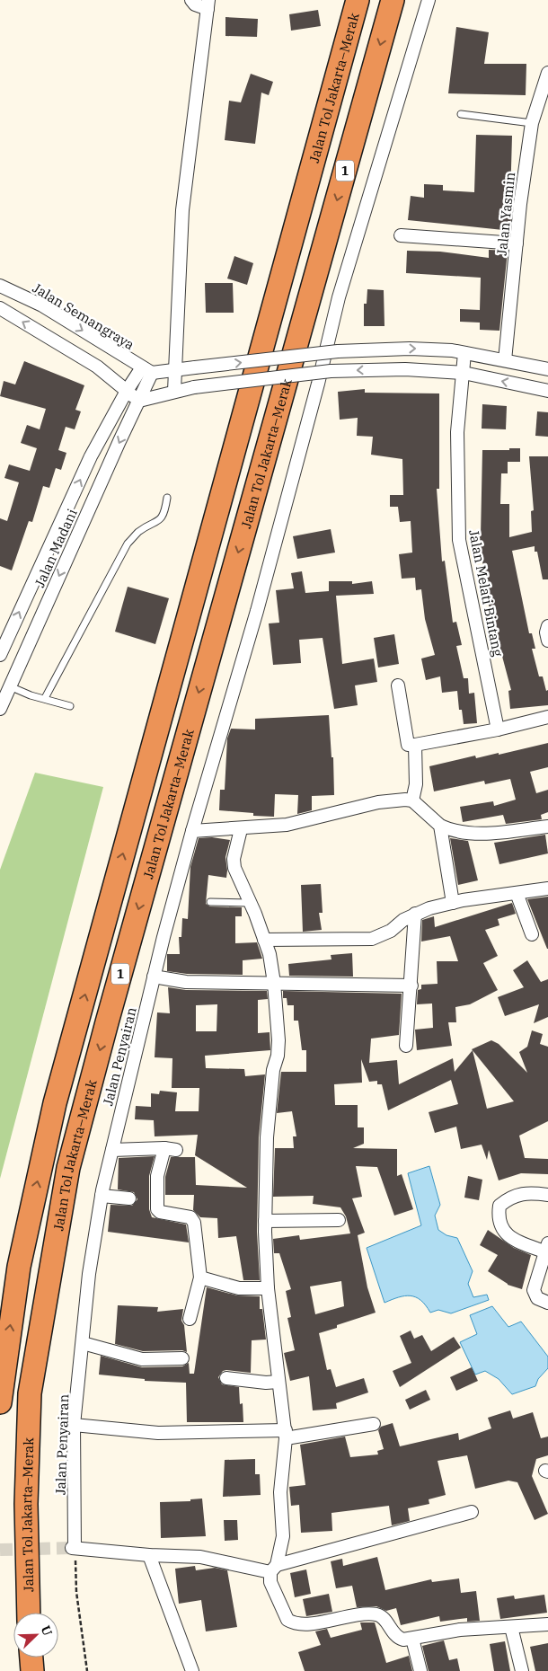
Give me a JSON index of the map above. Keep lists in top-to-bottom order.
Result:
{
  "streets": {
    "highway": ["Jalan Tol Jakarta–Merak", "1"],
    "street": [
      "Jalan Yasmin",
      "Jalan Semangraya",
      "Jalan Madani",
      "Jalan Melati Bintang",
      "Jalan Penyairan"
    ]
  },
  "crossings": [
    ["Jalan Semangraya", "Jalan Madani"]
  ],
  "north": "top right"
}
